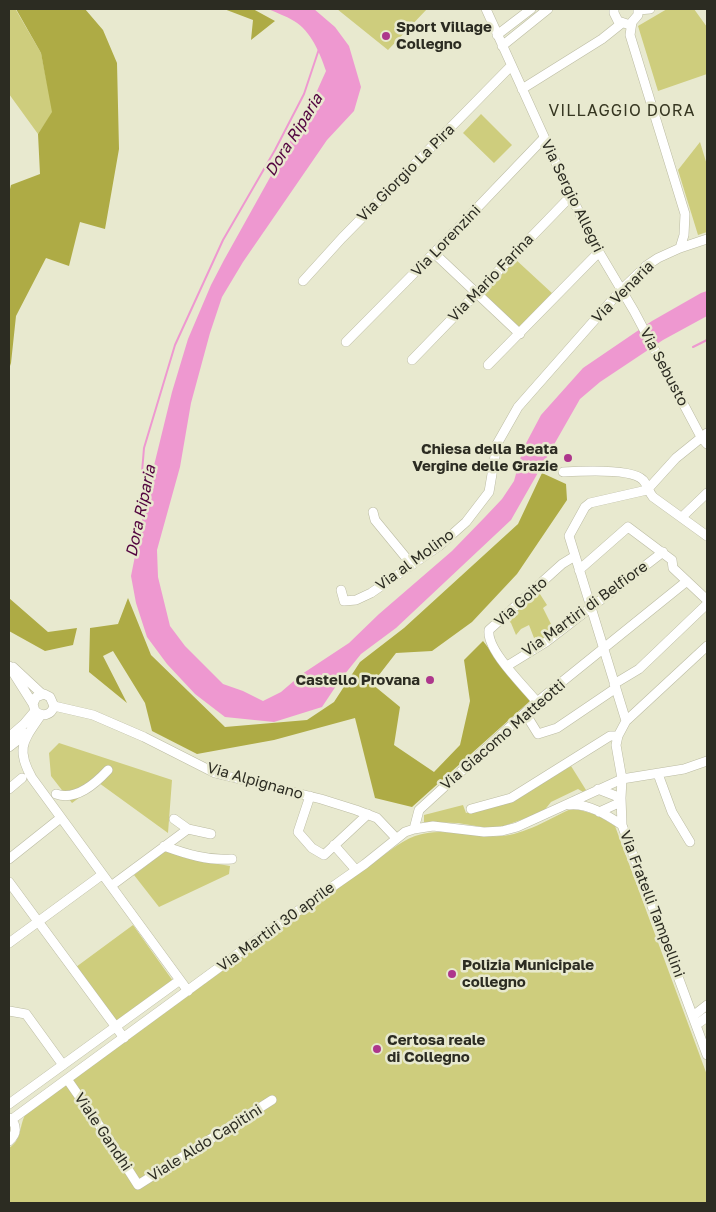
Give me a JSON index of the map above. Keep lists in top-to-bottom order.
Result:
{
  "streets": {
    "street": [
      "Via Giorgio La Pira",
      "Via Sergio Allegri",
      "Via Lorenzini",
      "Via Mario Farina",
      "Via Venaria",
      "Via Sebusto",
      "Via al Molino",
      "Via Goito",
      "Via Martiri di Belfiore",
      "Via Giacomo Matteotti",
      "Via Alpignano",
      "Via Fratelli Tampellini",
      "Via Martiri 30 aprile",
      "Viale Gandhi",
      "Viale Aldo Capitini"
    ]
  },
  "crossings": [
    ["Via Giorgio La Pira", "Via Sergio Allegri"],
    ["Via Sergio Allegri", "Via Lorenzini"],
    ["Via Sergio Allegri", "Via Mario Farina"],
    ["Via Sergio Allegri", "Via Venaria"],
    ["Via Sergio Allegri", "Via Sebusto"],
    ["Via Venaria", "Via Sebusto"],
    ["Via Venaria", "Via al Molino"],
    ["Via Goito", "Via Martiri di Belfiore"],
    ["Via Goito", "Via Giacomo Matteotti"],
    ["Via Giacomo Matteotti", "Via Martiri 30 aprile"],
    ["Via Alpignano", "Via Martiri 30 aprile"],
    ["Via Fratelli Tampellini", "Via Martiri 30 aprile"],
    ["Via Martiri 30 aprile", "Viale Gandhi"],
    ["Viale Gandhi", "Viale Aldo Capitini"]
  ],
  "districts": ["VILLAGGIO DORA"],
  "water": ["Dora Riparia"],
  "places": [
    "Sport Village Collegno",
    "Chiesa della Beata Vergine delle Grazie",
    "Castello Provana",
    "Polizia Municipale collegno",
    "Certosa reale di Collegno"
  ]
}
